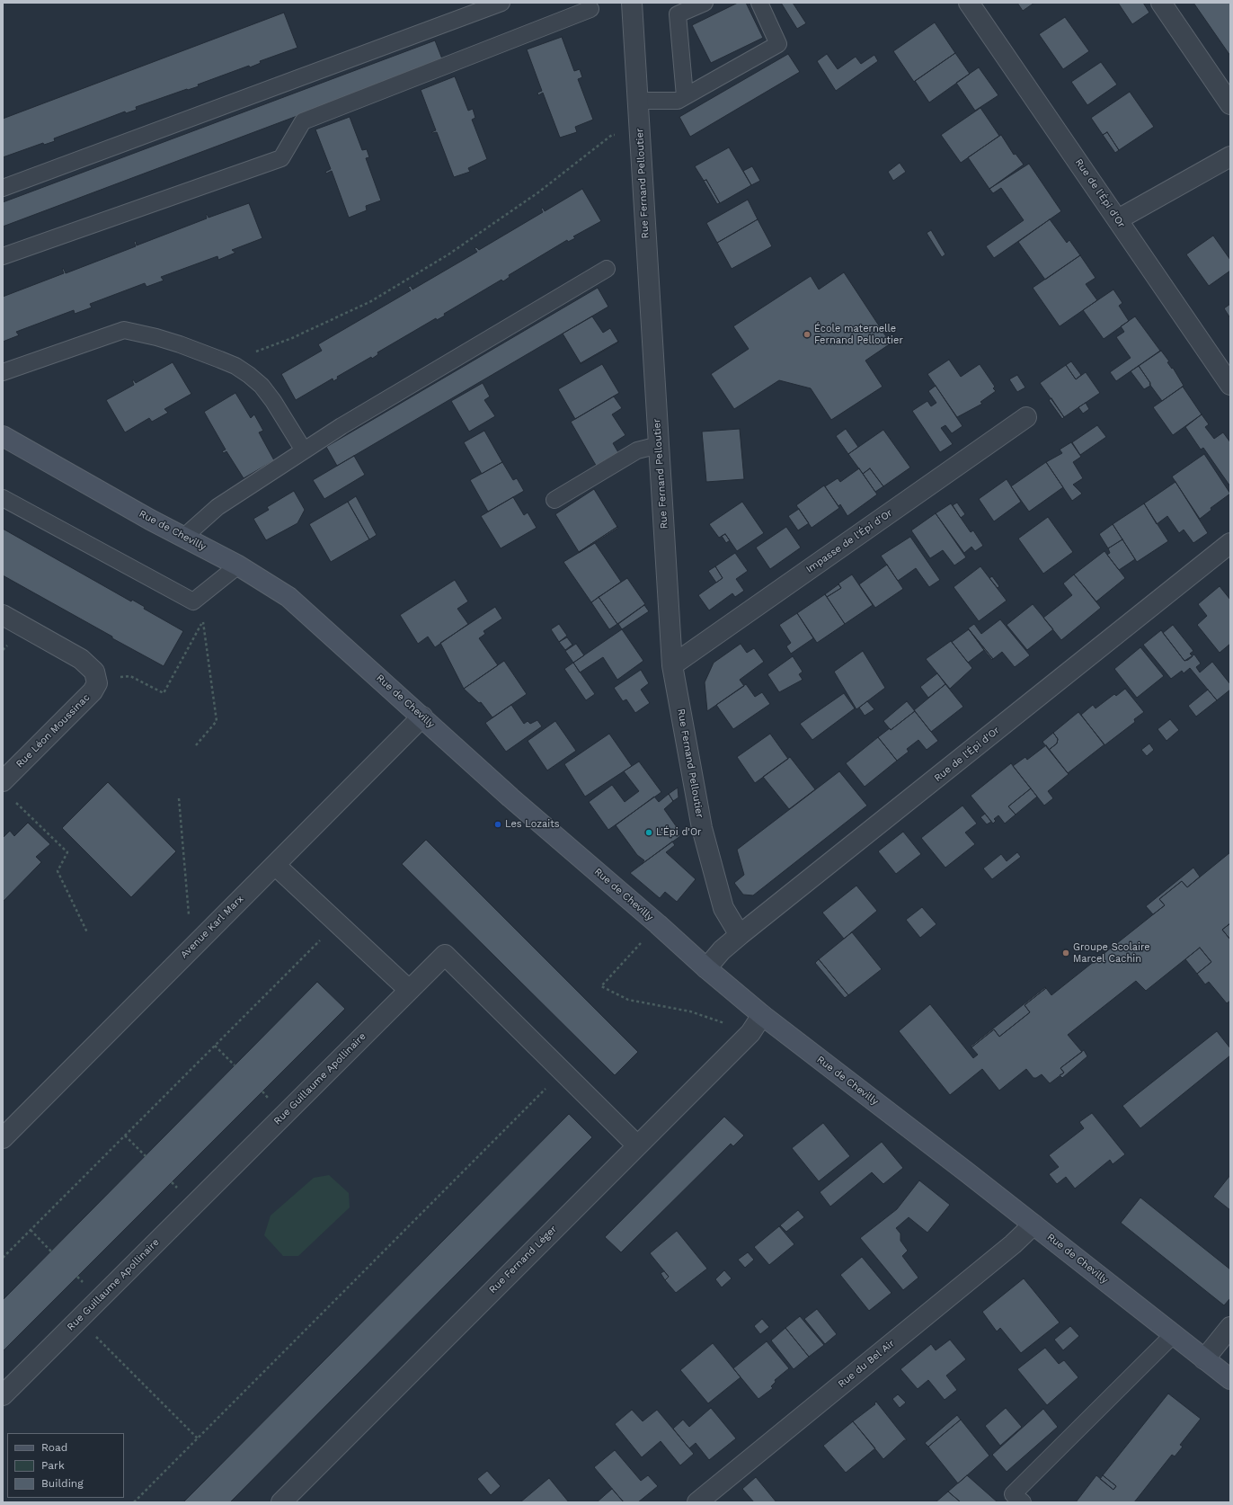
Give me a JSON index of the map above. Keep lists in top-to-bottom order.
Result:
{
  "streets": {
    "street": [
      "Rue Fernand Pelloutier",
      "Rue de l'Épi d'Or",
      "Rue de Chevilly",
      "Impasse de l'Épi d'Or",
      "Rue Léon Moussinac",
      "Avenue Karl Marx",
      "Rue Guillaume Apollinaire",
      "Rue Fernand Léger",
      "Rue du Bel Air"
    ]
  },
  "crossings": [
    ["Rue Fernand Pelloutier", "Rue de l'Épi d'Or"],
    ["Rue Fernand Pelloutier", "Impasse de l'Épi d'Or"],
    ["Rue de l'Épi d'Or", "Rue de Chevilly"],
    ["Rue de Chevilly", "Avenue Karl Marx"],
    ["Rue de Chevilly", "Rue Fernand Léger"],
    ["Rue de Chevilly", "Rue du Bel Air"],
    ["Rue Guillaume Apollinaire", "Rue Fernand Léger"]
  ],
  "places": [
    "École maternelle Fernand Pelloutier",
    "Les Lozaits",
    "L'Épi d'Or",
    "Groupe Scolaire Marcel Cachin"
  ],
  "legend": ["Road", "Park", "Building"]
}
